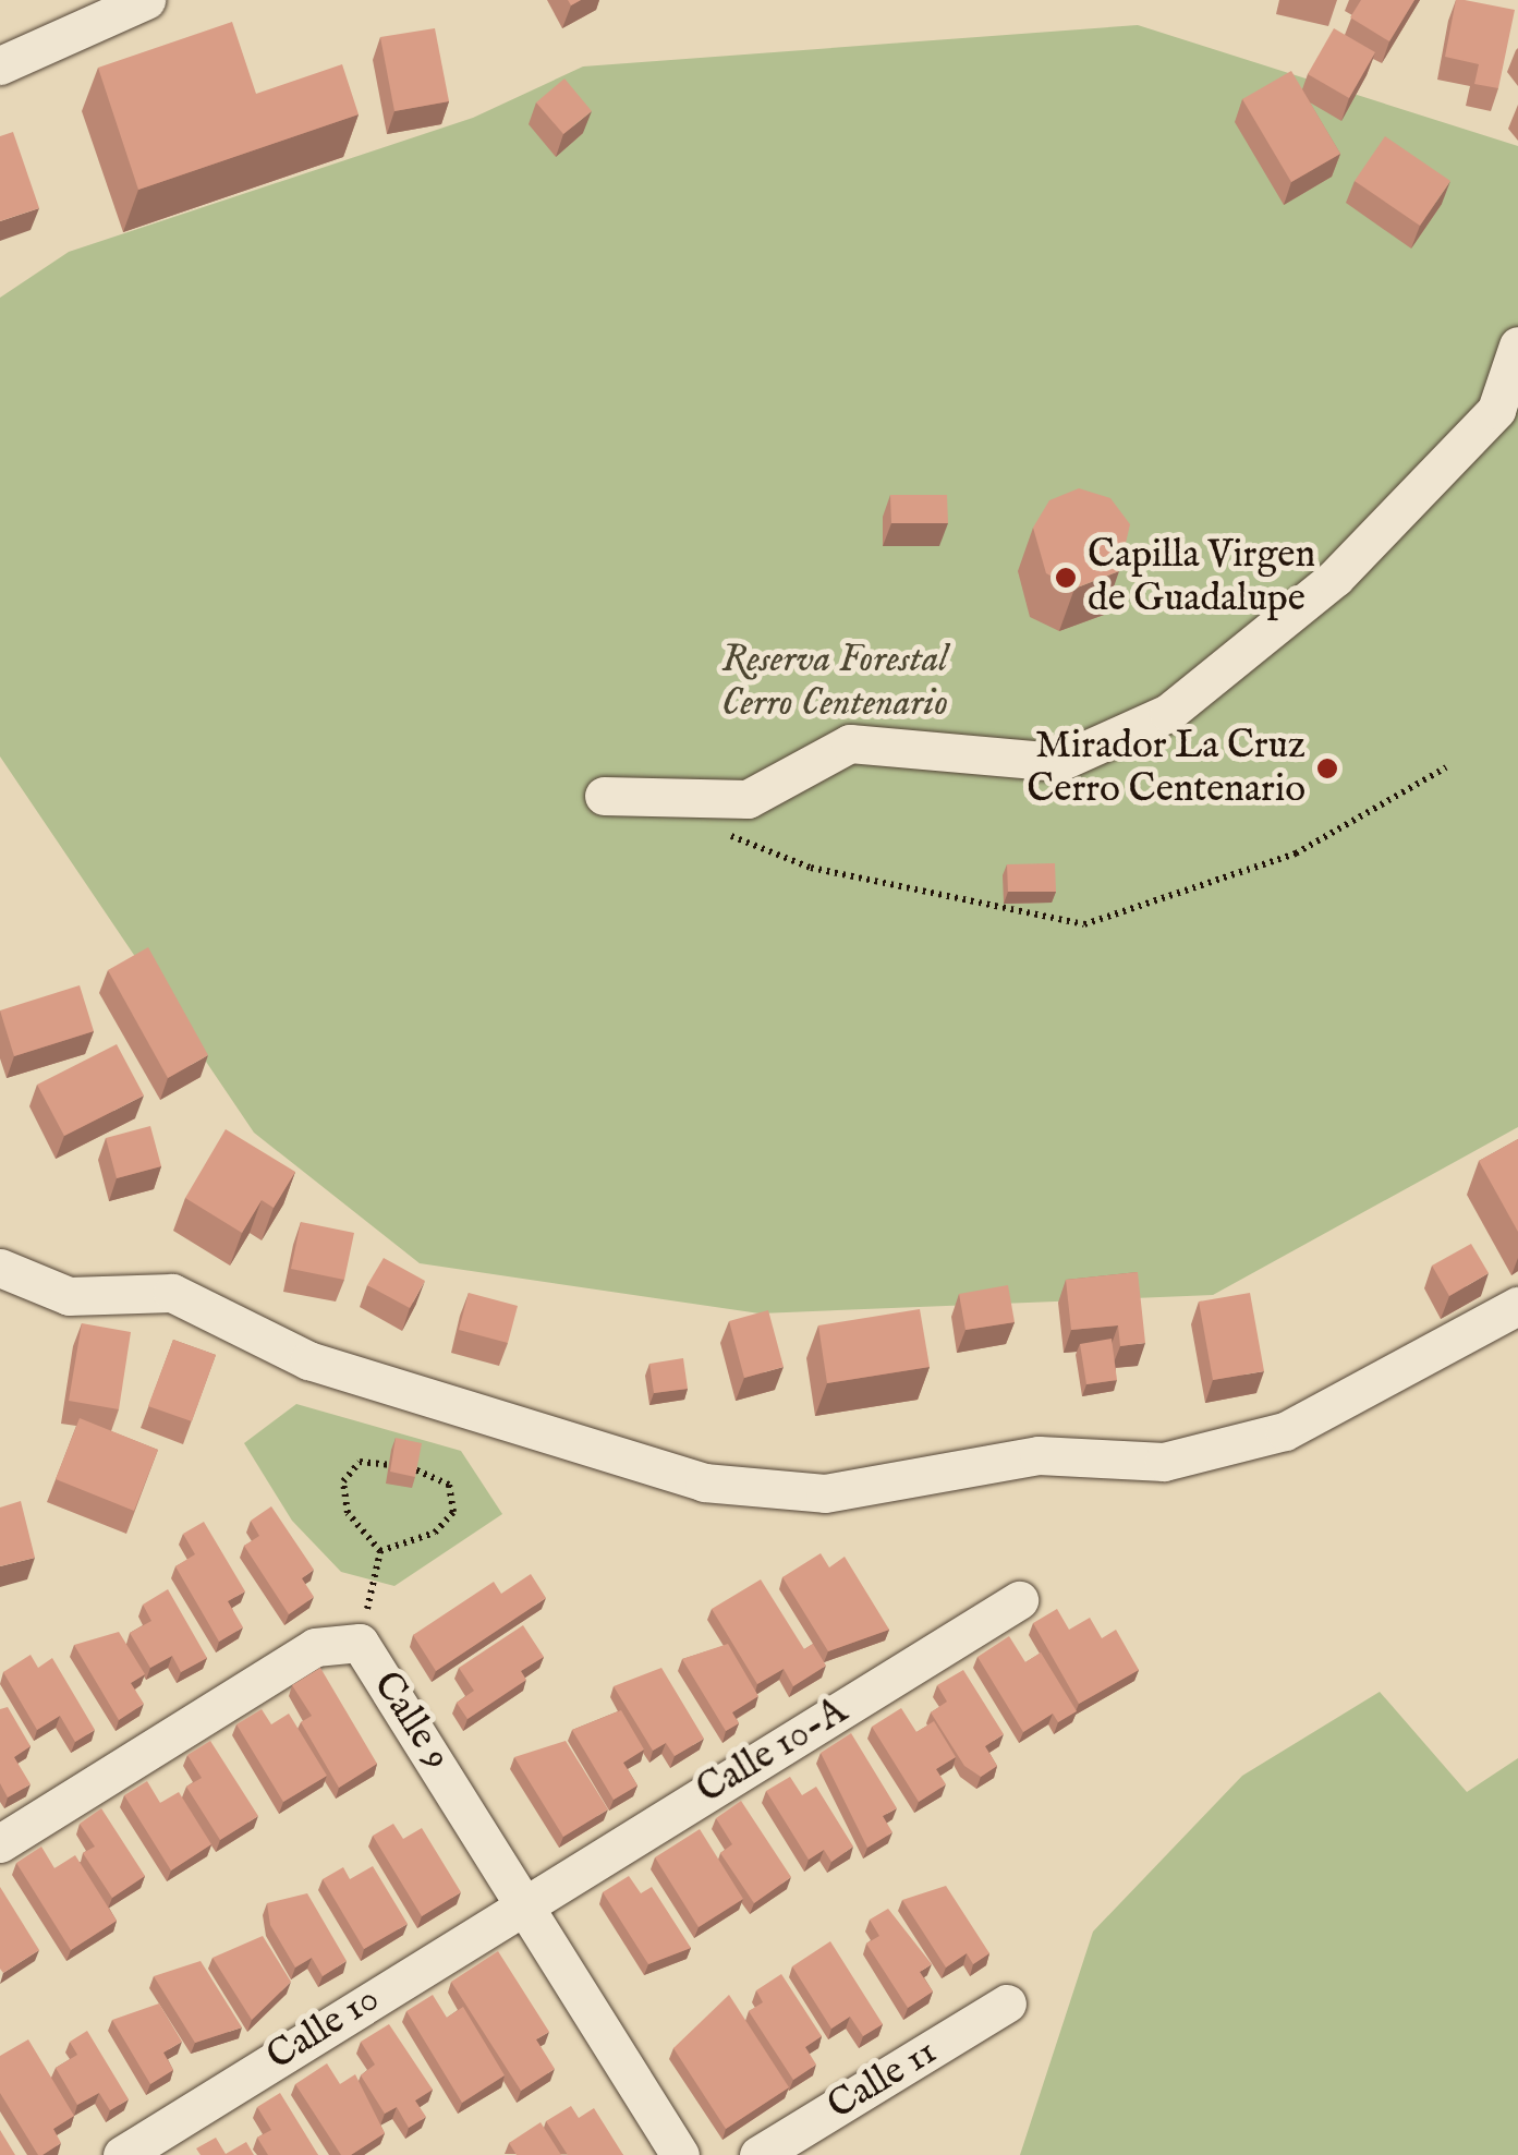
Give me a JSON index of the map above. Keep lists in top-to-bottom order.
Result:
{
  "streets": {
    "street": [
      "Calle 9",
      "Calle 10-A",
      "Calle 10",
      "Calle 11"
    ]
  },
  "crossings": [
    ["Calle 9", "Calle 10-A"],
    ["Calle 9", "Calle 10"],
    ["Calle 10-A", "Calle 10"]
  ],
  "parks": ["Reserva Forestal Cerro Centenario"],
  "places": ["Capilla Virgen de Guadalupe", "Mirador La Cruz Cerro Centenario"]
}
